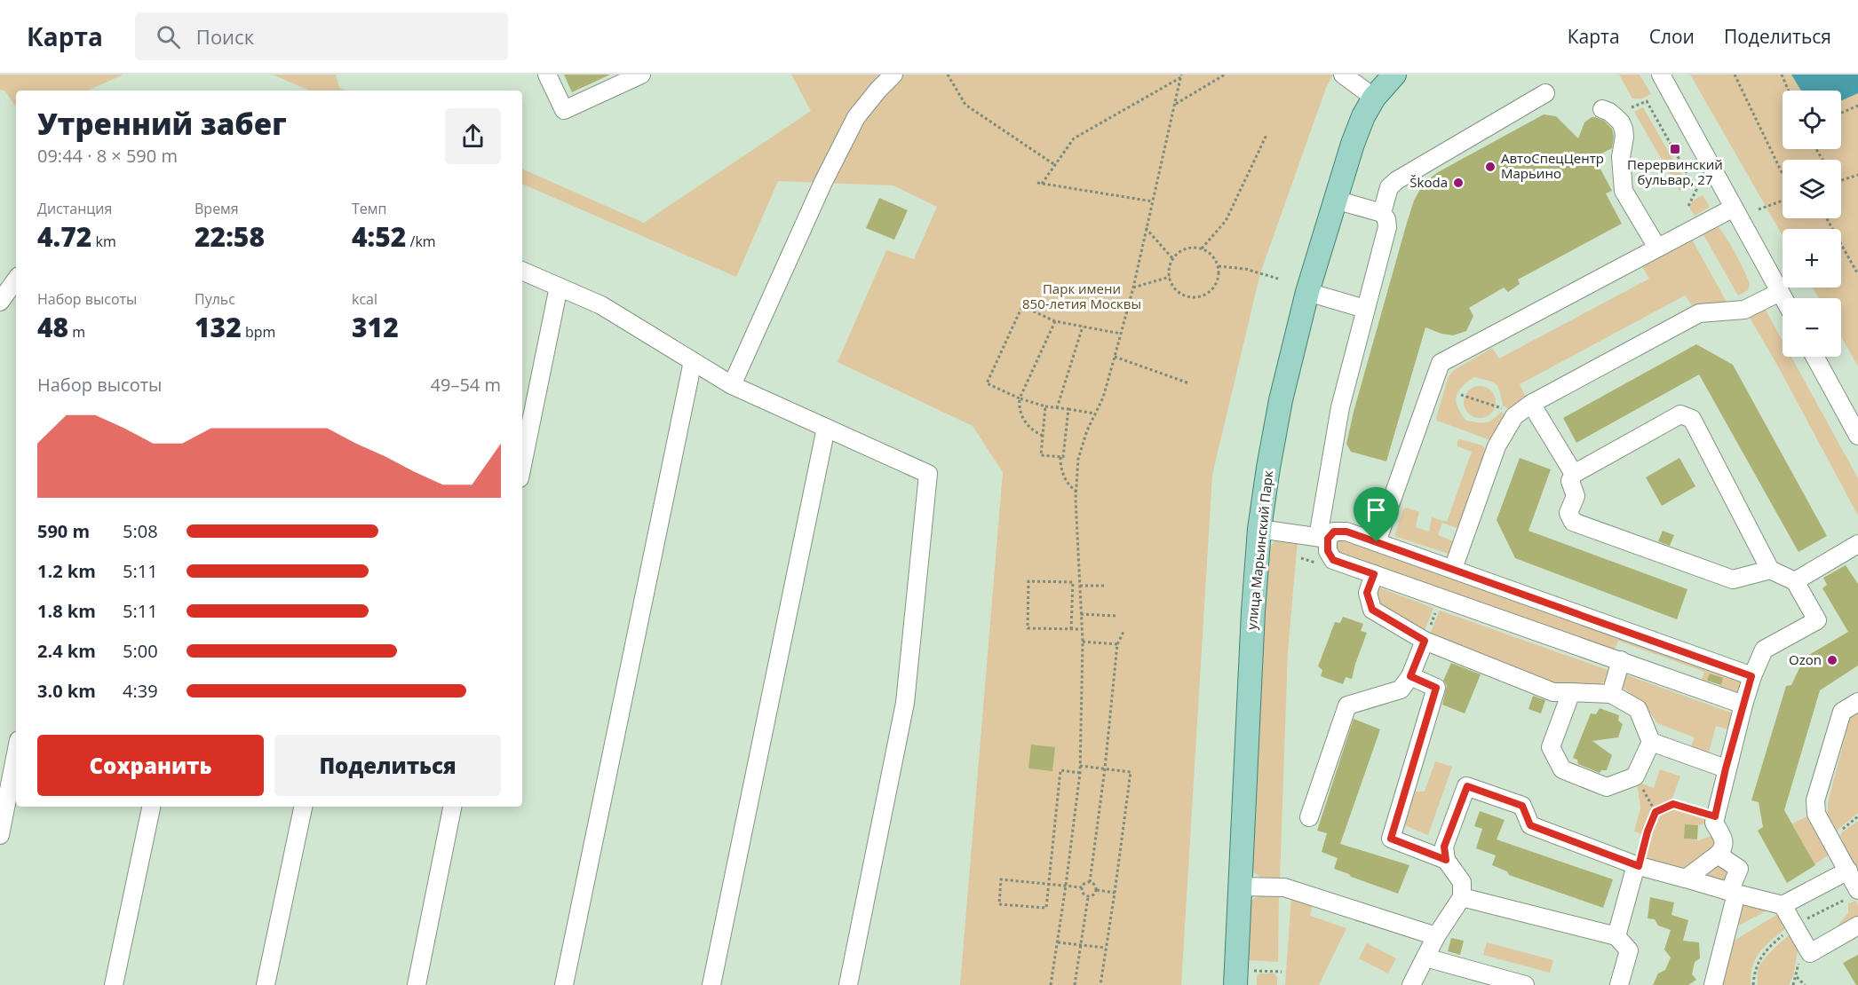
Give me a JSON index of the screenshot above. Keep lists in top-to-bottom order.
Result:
{
  "streets": {
    "main road": ["улица Марьинский Парк"]
  },
  "parks": ["Парк имени 850-летия Москвы"],
  "places": {
    "transit": ["Перервинский бульвар, 27"],
    "other": ["АвтоСпецЦентр Марьино", "Škoda", "Ozon"]
  },
  "page": {
    "header": "Карта",
    "search": "Поиск",
    "nav": ["Карта", "Слои", "Поделиться"],
    "map_buttons": ["+", "−"],
    "heading": ["Утренний забег", "09:44 · 8 × 590 m"],
    "stats": [
      ["Дистанция", "4.72 km"],
      ["Время", "22:58"],
      ["Темп", "4:52 /km"],
      ["Набор высоты", "48 m"],
      ["Пульс", "132 bpm"],
      ["kcal", "312"]
    ],
    "chart": ["Набор высоты", "49–54 m"],
    "list": [
      {
        "name": "590 m",
        "note": "5:08"
      },
      {
        "name": "1.2 km",
        "note": "5:11"
      },
      {
        "name": "1.8 km",
        "note": "5:11"
      },
      {
        "name": "2.4 km",
        "note": "5:00"
      },
      {
        "name": "3.0 km",
        "note": "4:39"
      }
    ],
    "buttons": ["Сохранить", "Поделиться"]
  }
}
